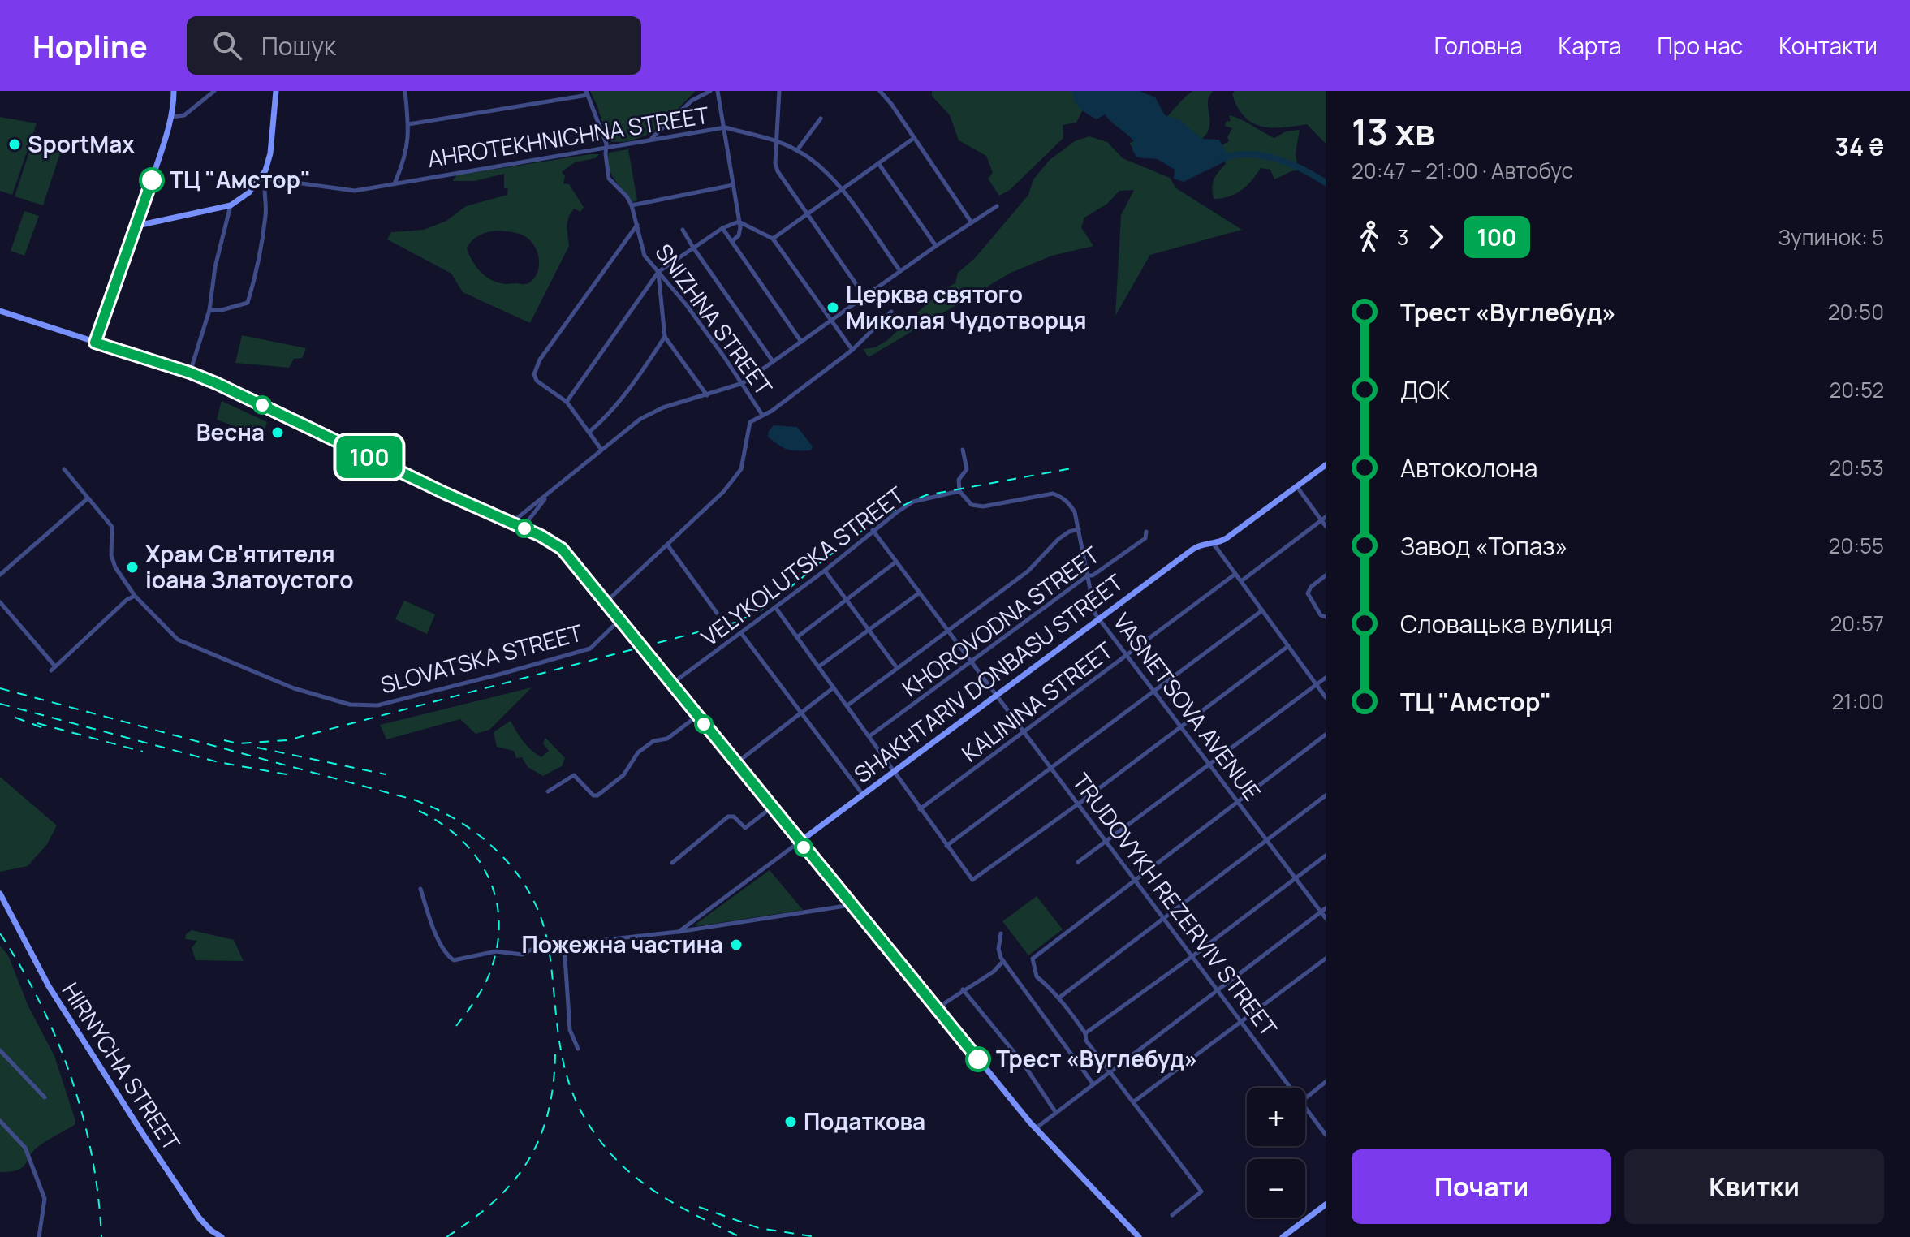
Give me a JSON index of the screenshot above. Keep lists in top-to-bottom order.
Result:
{
  "streets": {
    "main road": ["SHAKHTARIV DONBASU STREET", "HIRNYCHA STREET"],
    "street": [
      "AHROTEKHNICHNA STREET",
      "SNIZHNA STREET",
      "VELYKOLUTSKA STREET",
      "KHOROVODNA STREET",
      "SLOVATSKA STREET",
      "KALININA STREET",
      "VASNETSOVA AVENUE",
      "TRUDOVYKH REZERVIV STREET"
    ]
  },
  "crossings": [
    ["VELYKOLUTSKA STREET", "VASNETSOVA AVENUE"],
    ["VELYKOLUTSKA STREET", "TRUDOVYKH REZERVIV STREET"],
    ["KHOROVODNA STREET", "VASNETSOVA AVENUE"],
    ["KHOROVODNA STREET", "TRUDOVYKH REZERVIV STREET"],
    ["SHAKHTARIV DONBASU STREET", "VASNETSOVA AVENUE"],
    ["SHAKHTARIV DONBASU STREET", "TRUDOVYKH REZERVIV STREET"],
    ["KALININA STREET", "VASNETSOVA AVENUE"],
    ["KALININA STREET", "TRUDOVYKH REZERVIV STREET"]
  ],
  "places": [
    "SportMax",
    "ТЦ \"Амстор\"",
    "Церква святого Миколая Чудотворця",
    "Весна",
    "Храм Св'ятителя іоана Златоустого",
    "Пожежна частина",
    "Трест «Вуглебуд»",
    "Податкова"
  ],
  "lines": ["bus line 100"],
  "page": {
    "header": "Hopline",
    "search": "Пошук",
    "nav": [
      "Головна",
      "Карта",
      "Про нас",
      "Контакти"
    ],
    "on_map": "100",
    "heading": ["13 хв", "20:47 – 21:00 · Автобус", "34 ₴"],
    "legs": ["3", "100", "Зупинок: 5"],
    "list": [
      {
        "name": "Трест «Вуглебуд»",
        "value": "20:50"
      },
      {
        "name": "ДОК",
        "value": "20:52"
      },
      {
        "name": "Автоколона",
        "value": "20:53"
      },
      {
        "name": "Завод «Топаз»",
        "value": "20:55"
      },
      {
        "name": "Словацька вулиця",
        "value": "20:57"
      },
      {
        "name": "ТЦ \"Амстор\"",
        "value": "21:00"
      }
    ],
    "map_buttons": ["+", "−"],
    "buttons": ["Почати", "Квитки"]
  }
}
